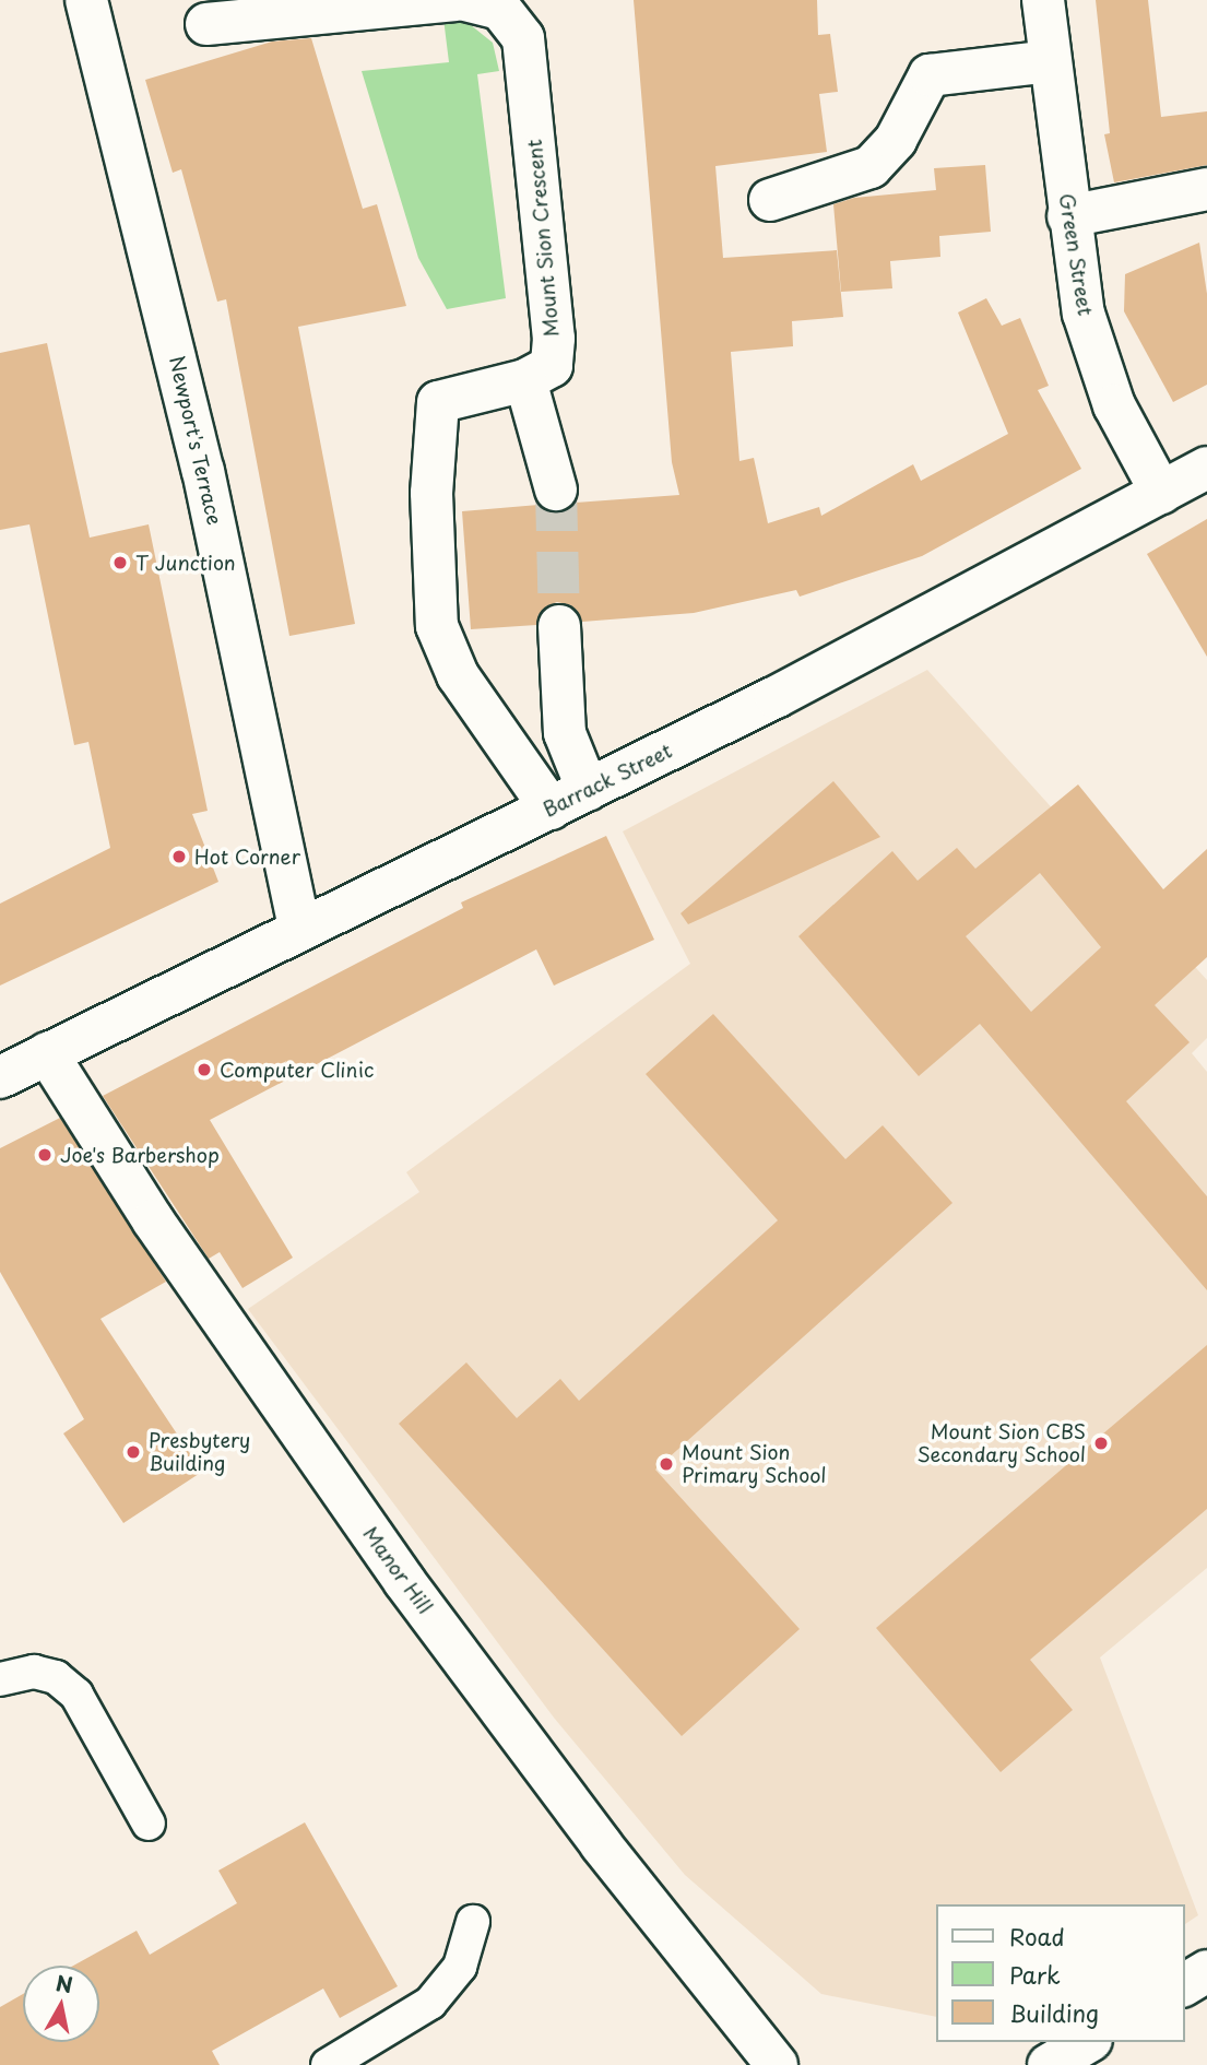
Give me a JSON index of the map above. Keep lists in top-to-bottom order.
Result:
{
  "streets": {
    "street": [
      "Mount Sion Crescent",
      "Green Street",
      "Newport's Terrace",
      "Barrack Street",
      "Manor Hill"
    ]
  },
  "crossings": [
    ["Mount Sion Crescent", "Barrack Street"],
    ["Green Street", "Barrack Street"],
    ["Newport's Terrace", "Barrack Street"],
    ["Barrack Street", "Manor Hill"]
  ],
  "places": [
    "T Junction",
    "Hot Corner",
    "Computer Clinic",
    "Joe's Barbershop",
    "Mount Sion CBS Secondary School",
    "Presbytery Building",
    "Mount Sion Primary School"
  ],
  "legend": ["Road", "Park", "Building"],
  "north": "top"
}
